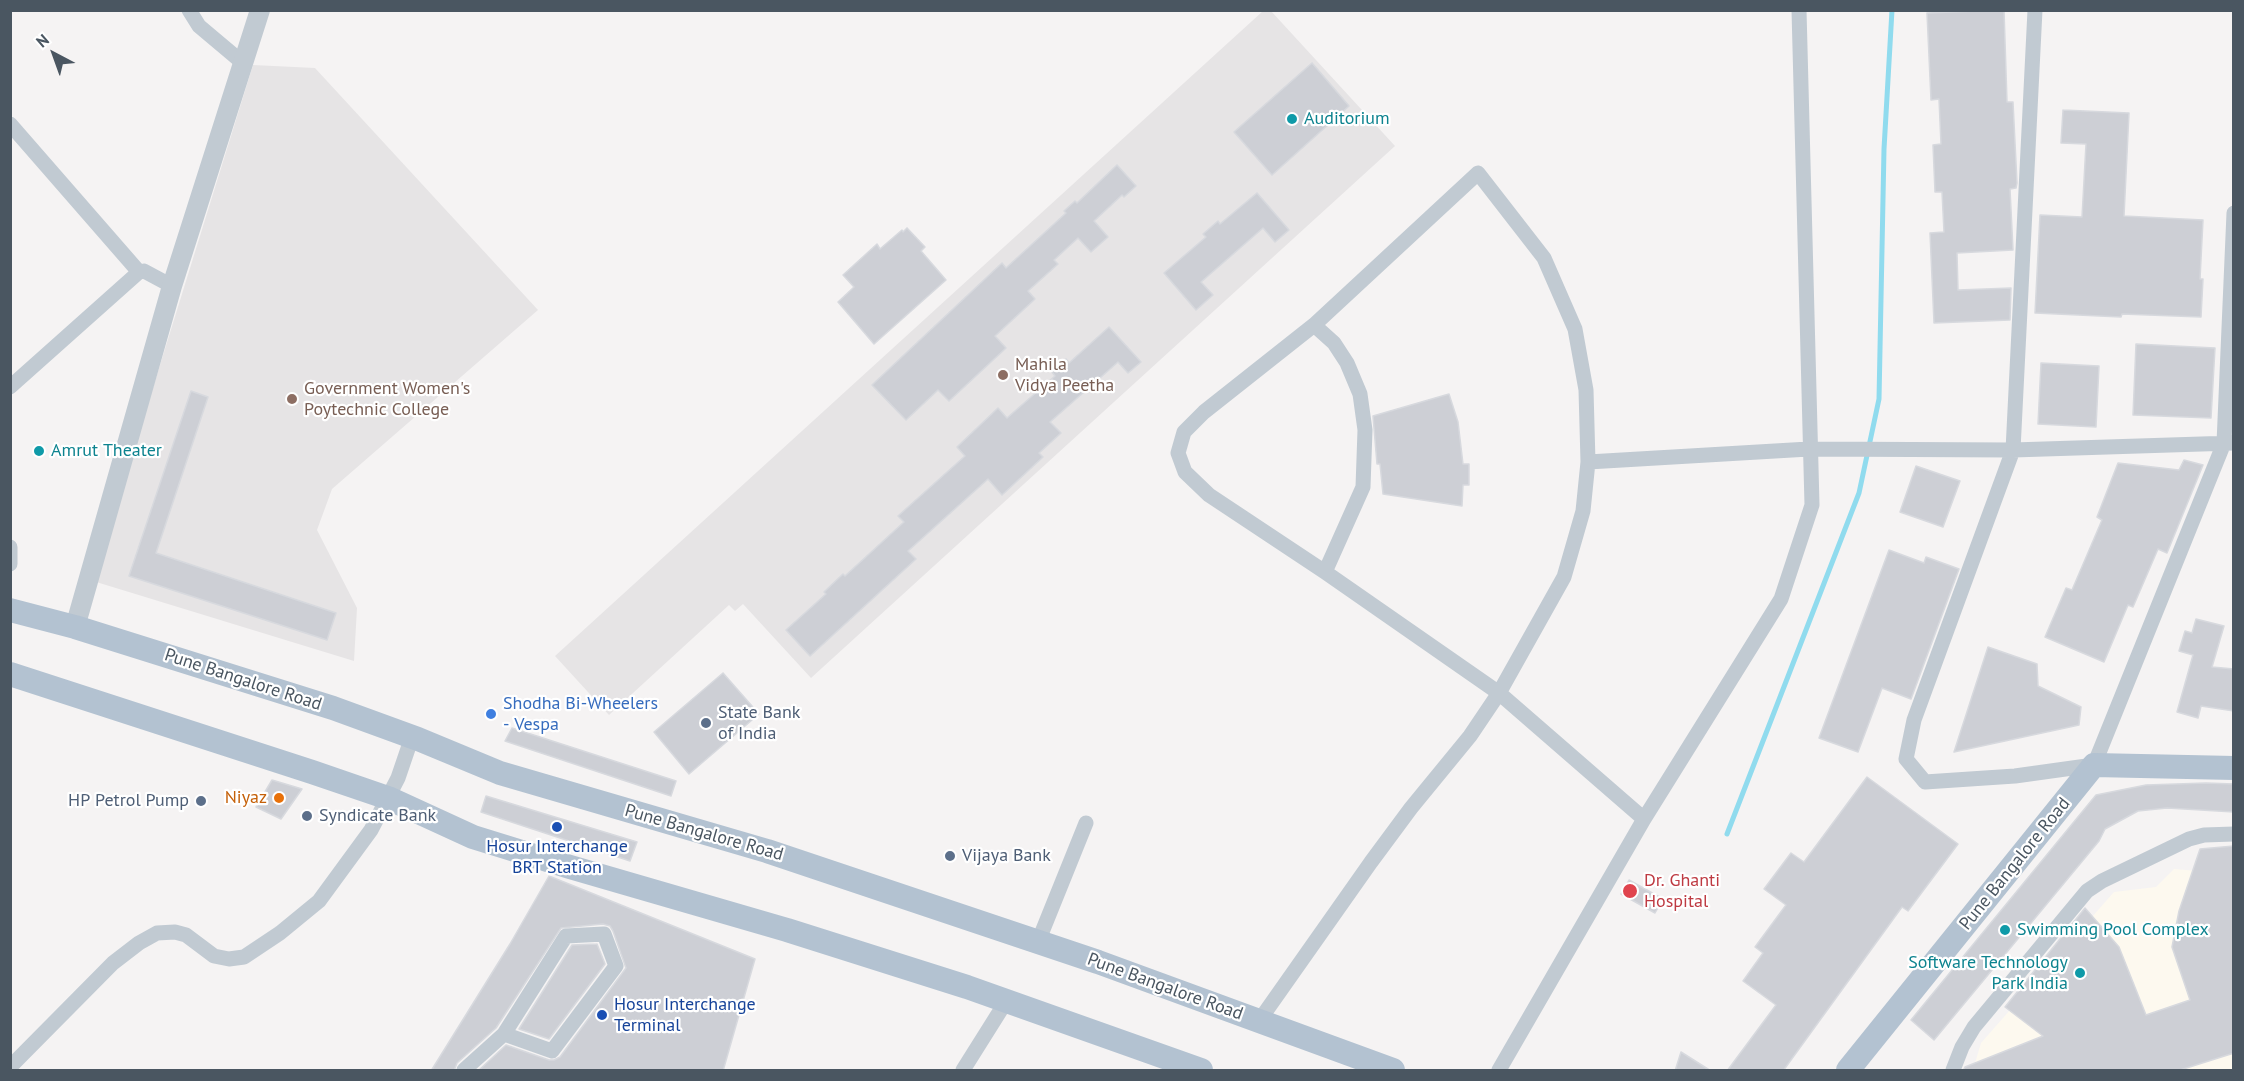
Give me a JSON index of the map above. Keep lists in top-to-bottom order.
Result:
{
  "streets": {
    "main road": ["Pune Bangalore Road"]
  },
  "places": [
    "Auditorium",
    "Mahila Vidya Peetha",
    "Government Women's Poytechnic College",
    "Amrut Theater",
    "Shodha Bi-Wheelers - Vespa",
    "State Bank of India",
    "Niyaz",
    "HP Petrol Pump",
    "Syndicate Bank",
    "Hosur Interchange BRT Station",
    "Vijaya Bank",
    "Dr. Ghanti Hospital",
    "Swimming Pool Complex",
    "Software Technology Park India",
    "Hosur Interchange Terminal"
  ],
  "north": "top left"
}
